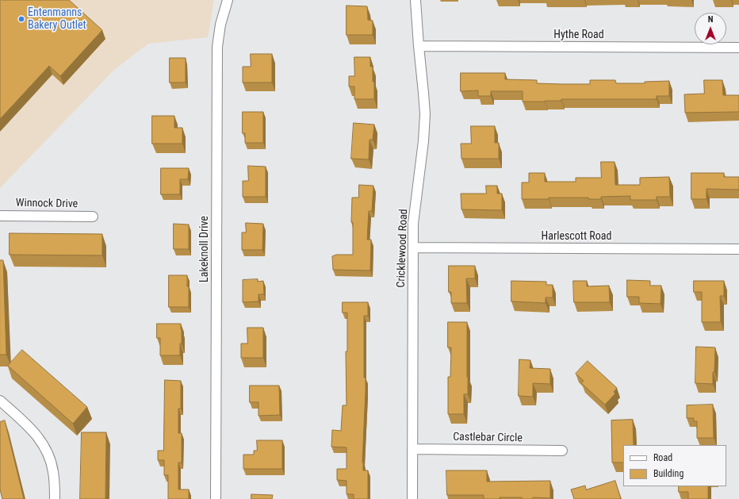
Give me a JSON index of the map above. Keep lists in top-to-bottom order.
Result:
{
  "streets": {
    "street": [
      "Hythe Road",
      "Winnock Drive",
      "Harlescott Road",
      "Cricklewood Road",
      "Lakeknoll Drive",
      "Castlebar Circle"
    ]
  },
  "crossings": [
    ["Hythe Road", "Cricklewood Road"],
    ["Harlescott Road", "Cricklewood Road"],
    ["Cricklewood Road", "Castlebar Circle"]
  ],
  "places": ["Entenmanns Bakery Outlet"],
  "legend": ["Road", "Building"],
  "north": "top"
}
